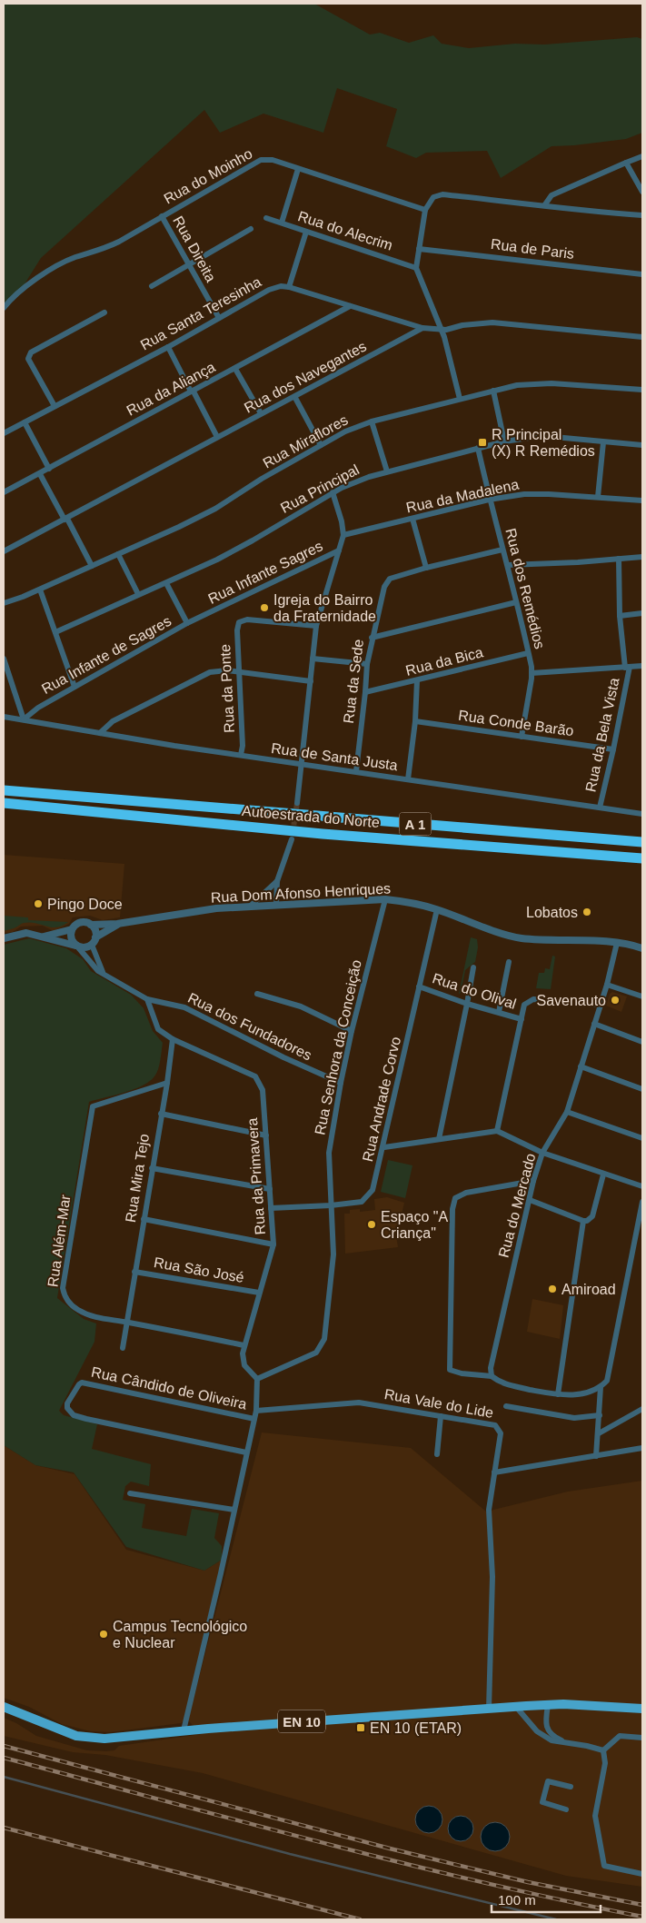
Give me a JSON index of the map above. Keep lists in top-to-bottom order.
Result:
{
  "streets": {
    "highway": ["Autoestrada do Norte", "A 1"],
    "main road": ["EN 10"],
    "street": [
      "Rua do Moinho",
      "Rua do Alecrim",
      "Rua Direita",
      "Rua de Paris",
      "Rua Santa Teresinha",
      "Rua dos Navegantes",
      "Rua da Aliança",
      "Rua Miraflores",
      "Rua Principal",
      "Rua da Madalena",
      "Rua Infante Sagres",
      "Rua dos Remédios",
      "Rua Infante de Sagres",
      "Rua da Bica",
      "Rua da Sede",
      "Rua da Ponte",
      "Rua Conde Barão",
      "Rua da Bela Vista",
      "Rua de Santa Justa",
      "Rua Dom Afonso Henriques",
      "Rua do Olival",
      "Rua dos Fundadores",
      "Rua Senhora da Conceição",
      "Rua Andrade Corvo",
      "Rua da Primavera",
      "Rua Mira Tejo",
      "Rua do Mercado",
      "Rua Além-Mar",
      "Rua São José",
      "Rua Cândido de Oliveira",
      "Rua Vale do Lide"
    ]
  },
  "crossings": [
    ["Rua do Moinho", "Rua Direita"],
    ["Rua Direita", "Rua Santa Teresinha"],
    ["Rua Santa Teresinha", "Rua dos Navegantes"],
    ["Rua Santa Teresinha", "Rua da Aliança"],
    ["Rua Principal", "Rua dos Remédios"],
    ["Rua da Madalena", "Rua dos Remédios"],
    ["Rua Infante Sagres", "Rua Infante de Sagres"],
    ["Rua dos Remédios", "Rua da Bica"],
    ["Rua dos Remédios", "Rua da Sede"],
    ["Rua dos Remédios", "Rua Conde Barão"],
    ["Rua Infante de Sagres", "Rua de Santa Justa"],
    ["Rua da Bica", "Rua da Sede"],
    ["Rua da Sede", "Rua de Santa Justa"],
    ["Rua da Ponte", "Rua de Santa Justa"],
    ["Rua Conde Barão", "Rua da Bela Vista"],
    ["Rua da Bela Vista", "Rua de Santa Justa"],
    ["Rua Dom Afonso Henriques", "Rua Senhora da Conceição"],
    ["Rua Dom Afonso Henriques", "Rua Andrade Corvo"],
    ["Rua Dom Afonso Henriques", "Rua do Mercado"],
    ["Rua do Olival", "Rua Andrade Corvo"],
    ["Rua dos Fundadores", "Rua Senhora da Conceição"],
    ["Rua dos Fundadores", "Rua da Primavera"],
    ["Rua Senhora da Conceição", "Rua Andrade Corvo"],
    ["Rua Senhora da Conceição", "Rua da Primavera"],
    ["Rua Andrade Corvo", "Rua da Primavera"],
    ["Rua da Primavera", "Rua Mira Tejo"],
    ["Rua da Primavera", "Rua Além-Mar"],
    ["Rua da Primavera", "Rua São José"],
    ["Rua Mira Tejo", "Rua Além-Mar"],
    ["Rua Mira Tejo", "Rua São José"],
    ["Rua Vale do Lide", "EN 10"]
  ],
  "places": {
    "transit": ["R Principal (X) R Remédios", "EN 10 (ETAR)"],
    "other": [
      "Igreja do Bairro da Fraternidade",
      "Pingo Doce",
      "Lobatos",
      "Savenauto",
      "Espaço \"A Criança\"",
      "Amiroad",
      "Campus Tecnológico e Nuclear"
    ]
  },
  "scale_bar": "100 m"
}
